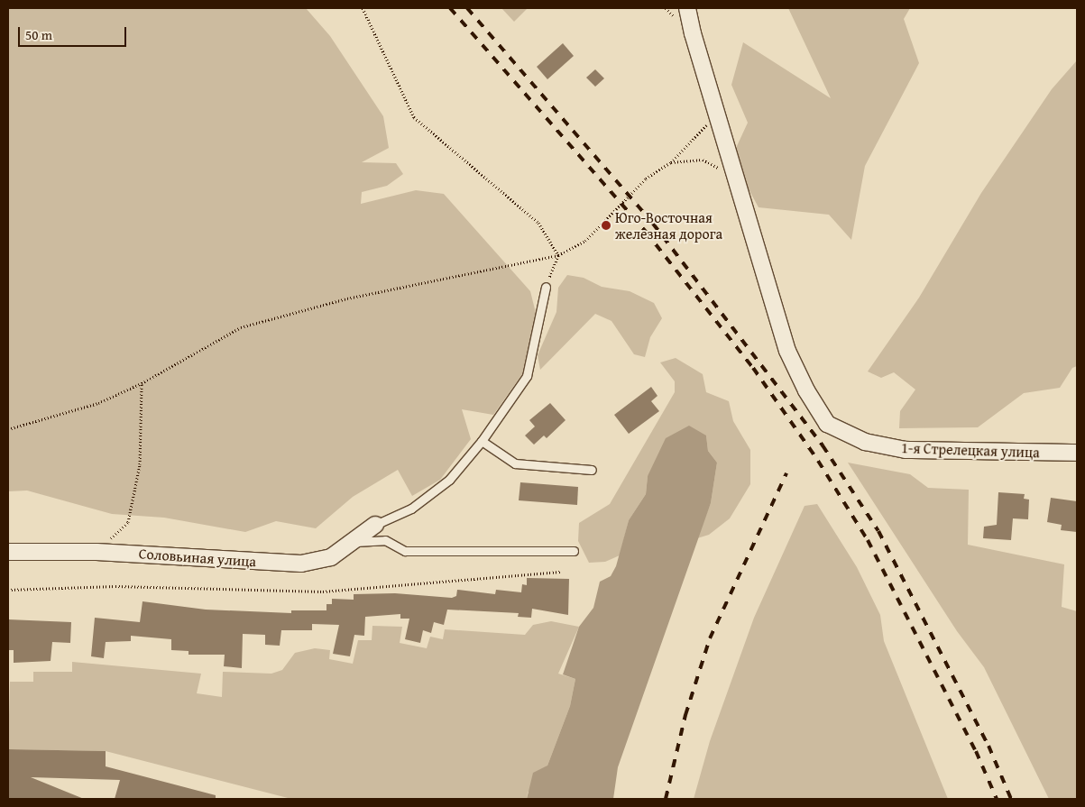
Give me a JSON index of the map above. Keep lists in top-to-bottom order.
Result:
{
  "streets": {
    "street": ["1-я Стрелецкая улица", "Соловьиная улица"]
  },
  "places": ["Юго-Восточная железная дорога"],
  "scale_bar": "50 m"
}
